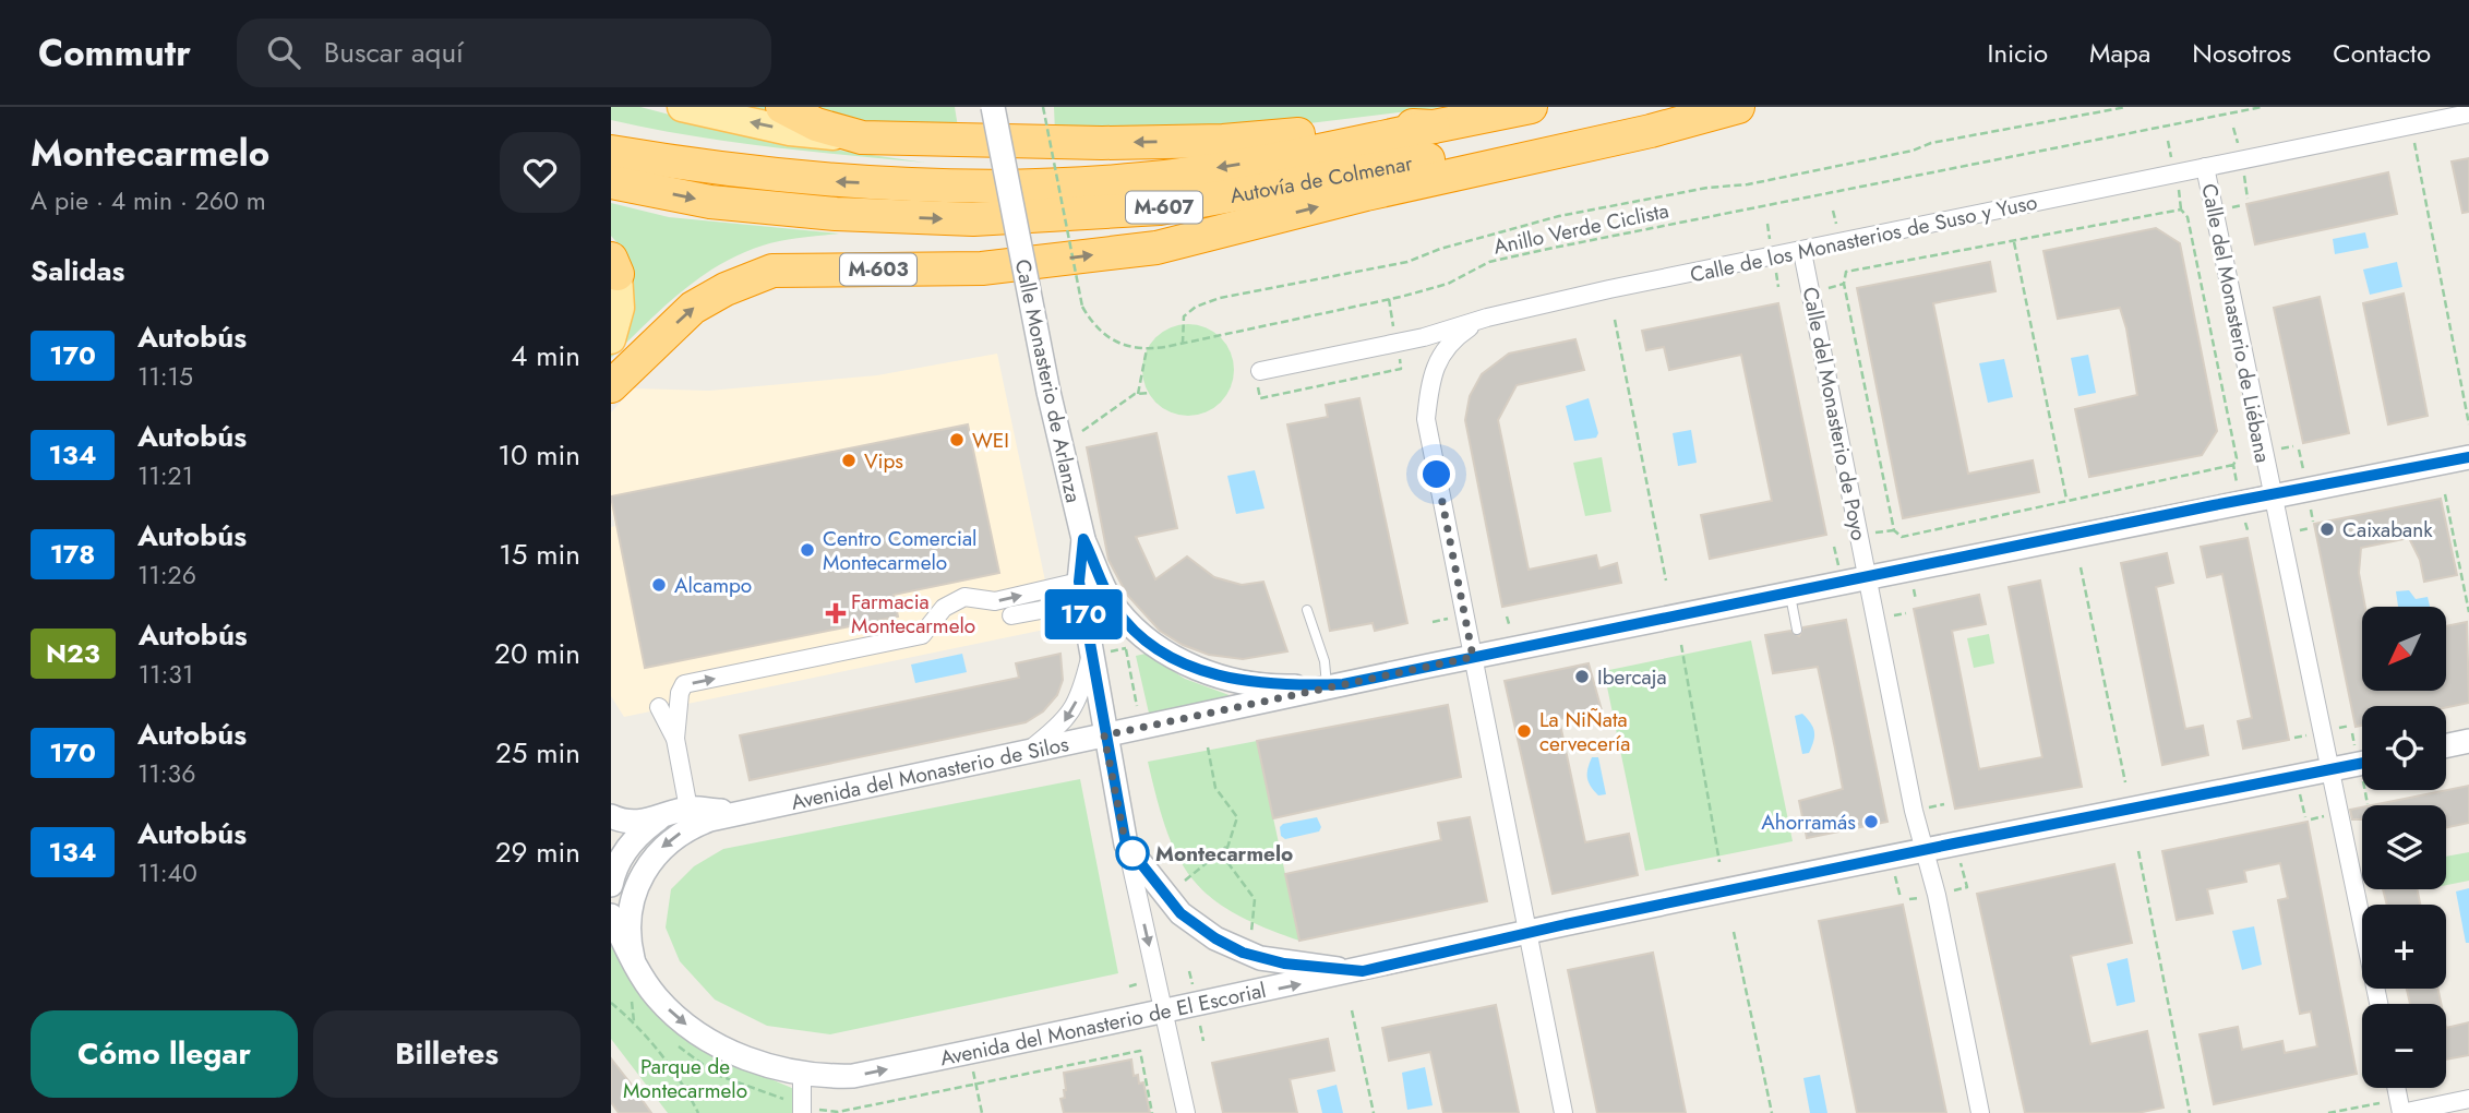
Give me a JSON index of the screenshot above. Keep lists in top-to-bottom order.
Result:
{
  "streets": {
    "highway": ["Autovía de Colmenar", "M-607", "M-603"],
    "street": [
      "Calle de los Monasterios de Suso y Yuso",
      "Calle del Monasterio de Liébana",
      "Calle Monasterio de Arlanza",
      "Calle del Monasterio de Poyo",
      "Avenida del Monasterio de Silos",
      "Avenida del Monasterio de El Escorial"
    ],
    "path": ["Anillo Verde Ciclista"]
  },
  "crossings": [
    ["Autovía de Colmenar", "M-607"],
    ["Calle de los Monasterios de Suso y Yuso", "Calle del Monasterio de Liébana"],
    ["Calle de los Monasterios de Suso y Yuso", "Calle del Monasterio de Poyo"],
    ["Calle del Monasterio de Liébana", "Avenida del Monasterio de Silos"],
    ["Calle del Monasterio de Liébana", "Avenida del Monasterio de El Escorial"],
    ["Calle Monasterio de Arlanza", "Avenida del Monasterio de Silos"],
    ["Calle Monasterio de Arlanza", "Avenida del Monasterio de El Escorial"],
    ["Calle del Monasterio de Poyo", "Avenida del Monasterio de Silos"],
    ["Calle del Monasterio de Poyo", "Avenida del Monasterio de El Escorial"],
    ["Avenida del Monasterio de Silos", "Avenida del Monasterio de El Escorial"]
  ],
  "parks": ["Parque de Montecarmelo"],
  "places": {
    "other": [
      "WEI",
      "Vips",
      "Caixabank",
      "Centro Comercial Montecarmelo",
      "Alcampo",
      "Ibercaja",
      "La NiÑata cervecería",
      "Ahorramás",
      "Montecarmelo"
    ],
    "health": ["Farmacia Montecarmelo"]
  },
  "lines": ["bus line 170"],
  "north": "bottom left",
  "page": {
    "header": "Commutr",
    "search": "Buscar aquí",
    "nav": [
      "Inicio",
      "Mapa",
      "Nosotros",
      "Contacto"
    ],
    "heading": [
      ["Montecarmelo", "A pie · 4 min · 260 m"],
      "Salidas"
    ],
    "on_map": "170",
    "list": [
      {
        "mark": "170",
        "name": "Autobús",
        "note": "11:15",
        "value": "4 min"
      },
      {
        "mark": "134",
        "name": "Autobús",
        "note": "11:21",
        "value": "10 min"
      },
      {
        "mark": "178",
        "name": "Autobús",
        "note": "11:26",
        "value": "15 min"
      },
      {
        "mark": "N23",
        "name": "Autobús",
        "note": "11:31",
        "value": "20 min"
      },
      {
        "mark": "170",
        "name": "Autobús",
        "note": "11:36",
        "value": "25 min"
      },
      {
        "mark": "134",
        "name": "Autobús",
        "note": "11:40",
        "value": "29 min"
      }
    ],
    "map_buttons": ["+", "−"],
    "buttons": ["Cómo llegar", "Billetes"]
  }
}
